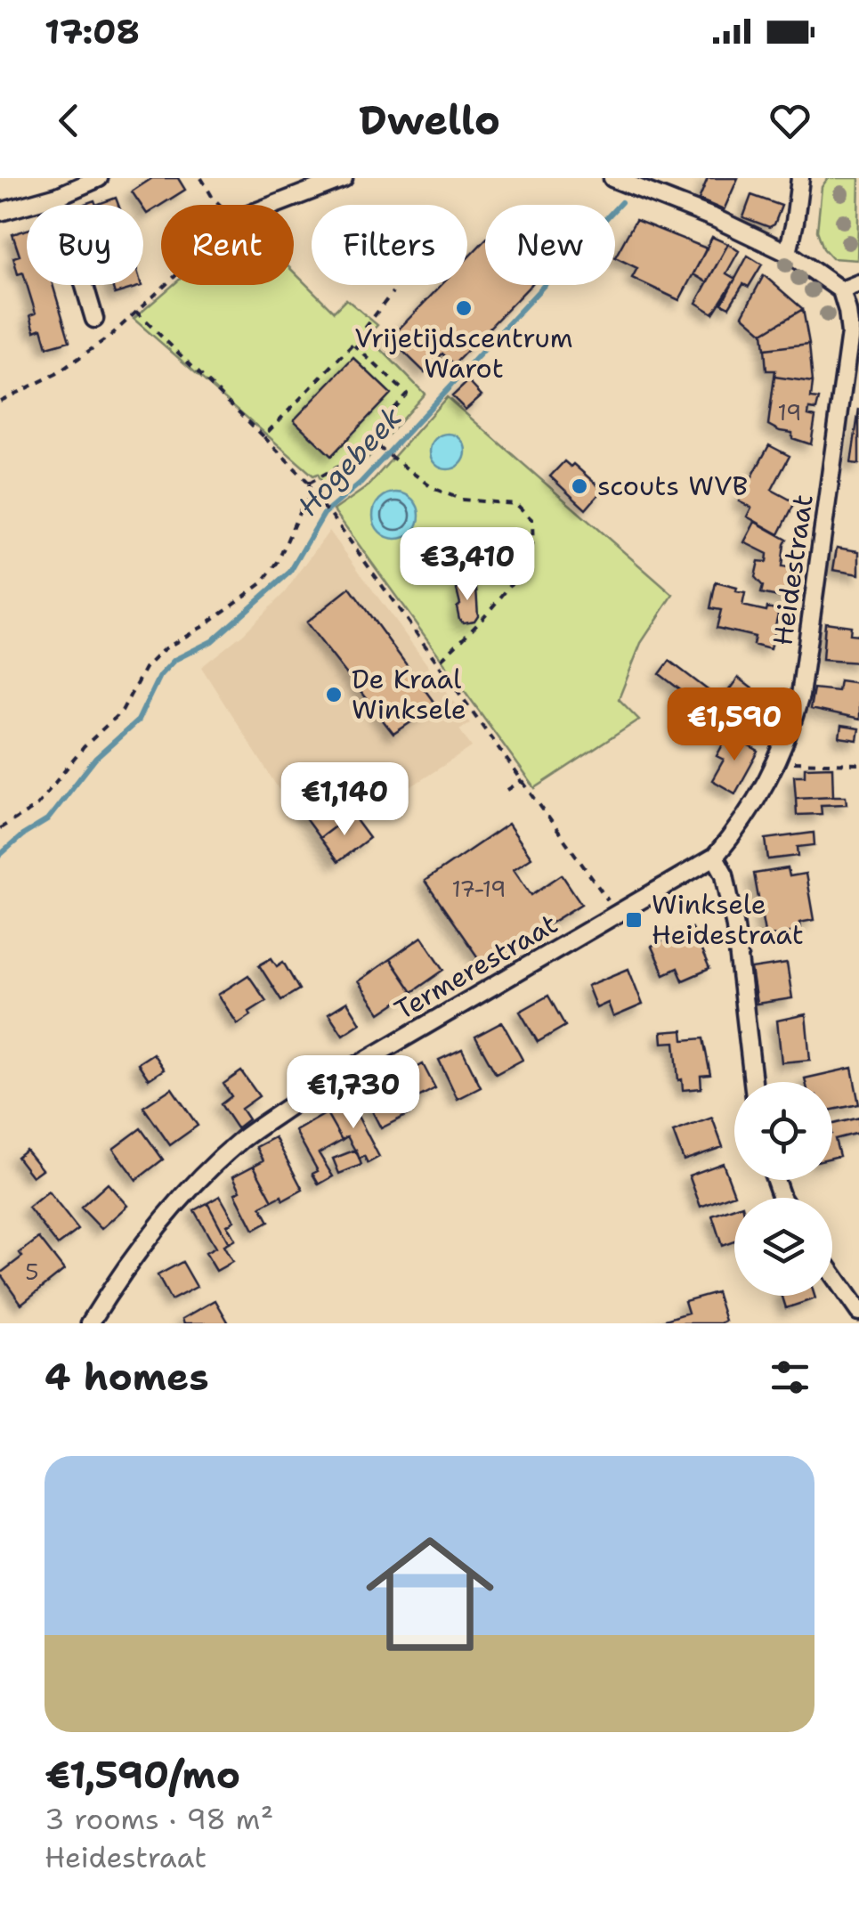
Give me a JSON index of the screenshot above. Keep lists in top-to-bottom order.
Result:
{
  "streets": {
    "street": ["Heidestraat", "Termerestraat"]
  },
  "crossings": [
    ["Heidestraat", "Termerestraat"]
  ],
  "water": ["Hogebeek"],
  "places": {
    "other": ["Vrijetijdscentrum Warot", "scouts WVB", "De Kraal Winksele"],
    "transit": ["Winksele Heidestraat"]
  },
  "house_numbers": ["19", "17-19", "5"],
  "page": {
    "status": "17:08",
    "header": "Dwello",
    "chip": [
      "Buy",
      "Rent",
      "Filters",
      "New"
    ],
    "price": [
      "€3,410",
      "€1,590",
      "€1,140",
      "€1,730"
    ],
    "heading": "4 homes",
    "list": [
      {
        "name": "€1,590/mo",
        "note": "3 rooms · 98 m² · Heidestraat"
      }
    ]
  }
}
